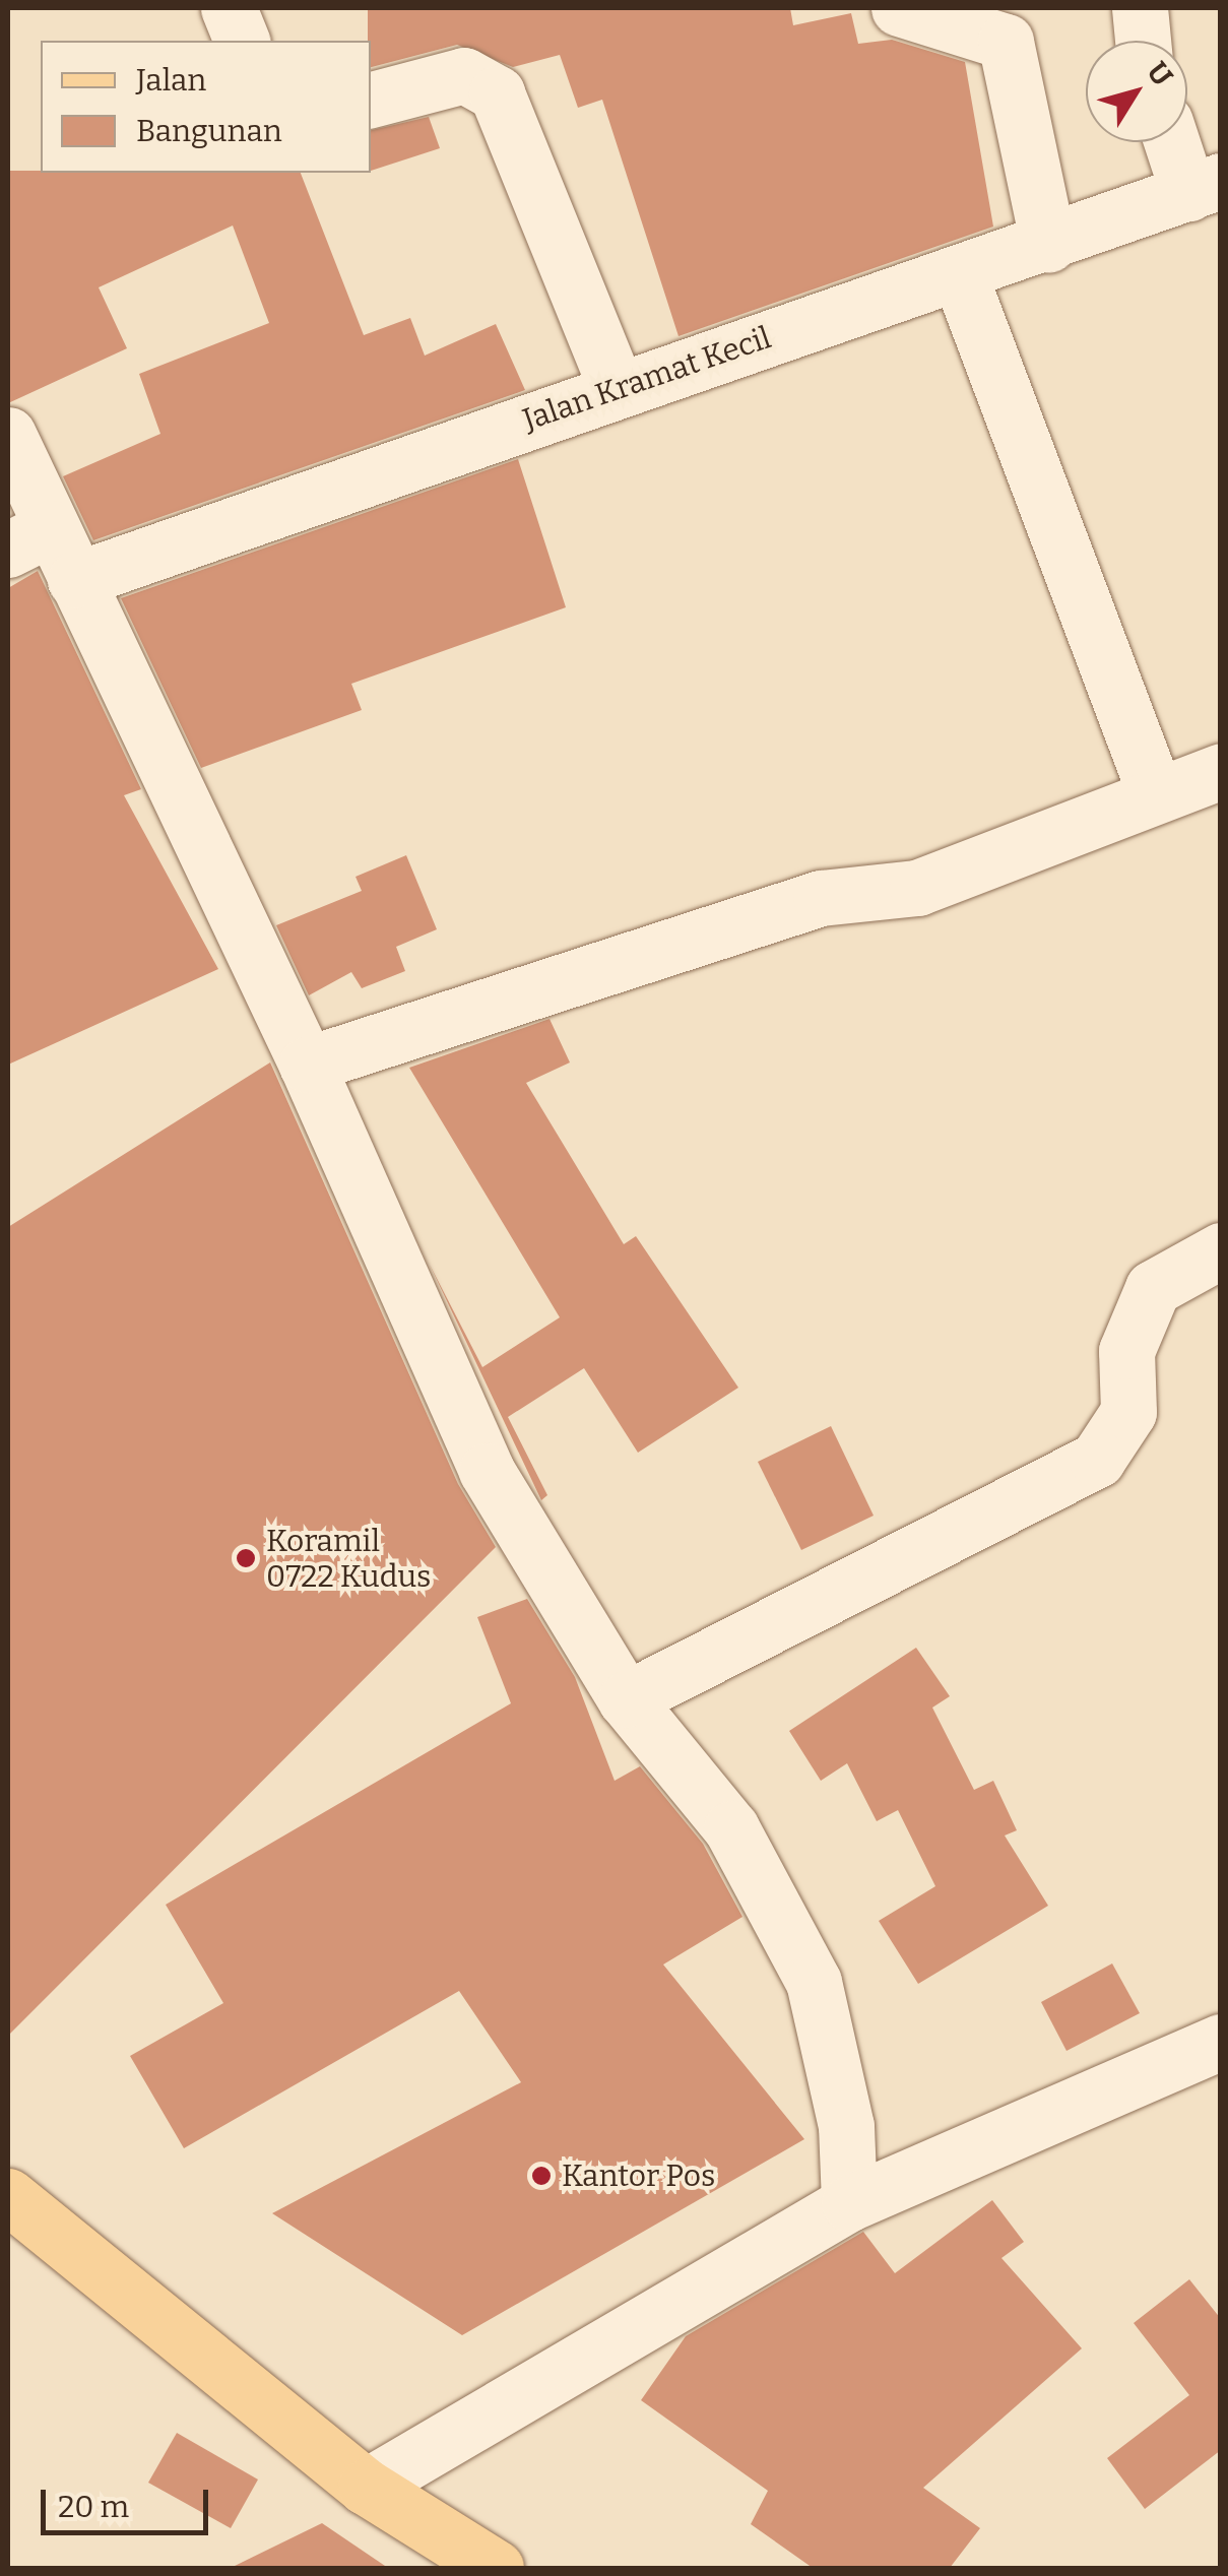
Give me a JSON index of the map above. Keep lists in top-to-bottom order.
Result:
{
  "streets": {
    "street": ["Jalan Kramat Kecil"]
  },
  "places": ["Koramil 0722 Kudus", "Kantor Pos"],
  "legend": ["Jalan", "Bangunan"],
  "scale_bar": "20 m",
  "north": "top right"
}
